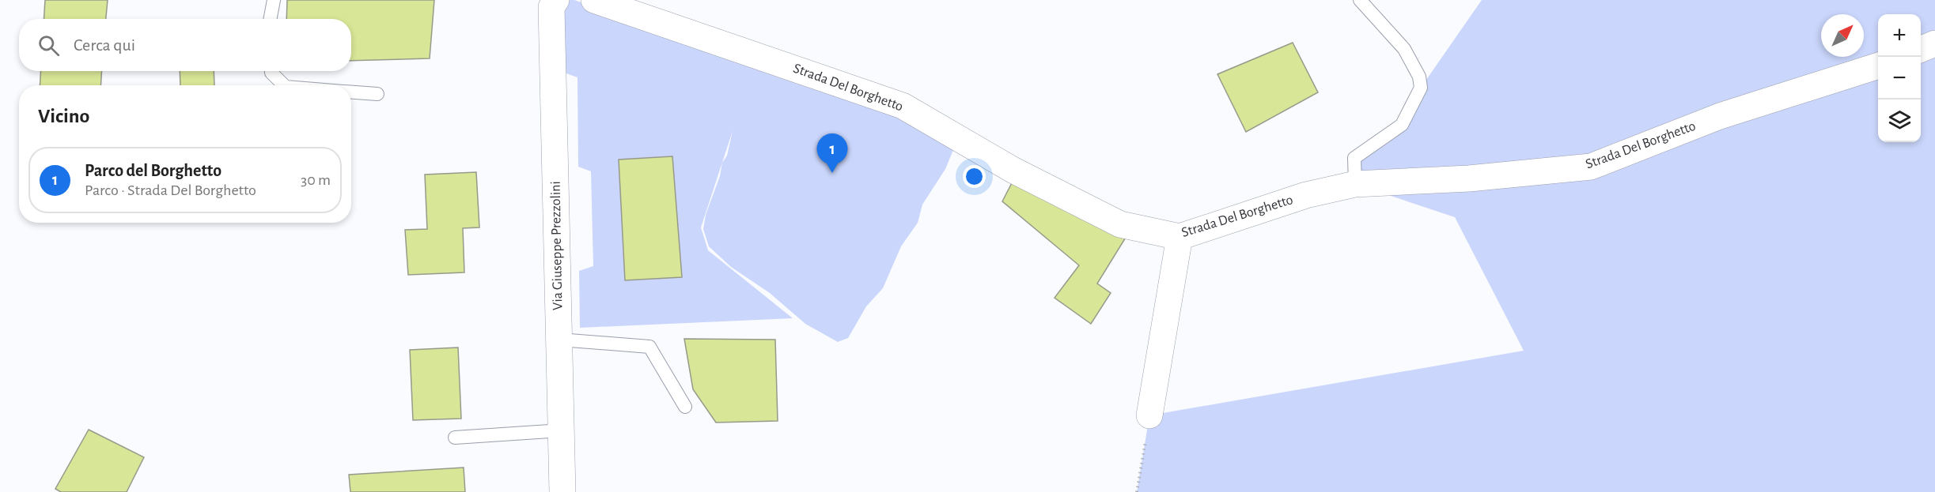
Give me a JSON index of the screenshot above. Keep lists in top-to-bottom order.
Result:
{
  "streets": {
    "street": ["Strada Del Borghetto", "Via Giuseppe Prezzolini"]
  },
  "north": "top right",
  "page": {
    "map_buttons": ["+", "−"],
    "search": "Cerca qui",
    "heading": "Vicino",
    "pins": "1",
    "list": [
      {
        "mark": "1",
        "name": "Parco del Borghetto",
        "note": "Parco · Strada Del Borghetto",
        "value": "30 m"
      }
    ]
  }
}
